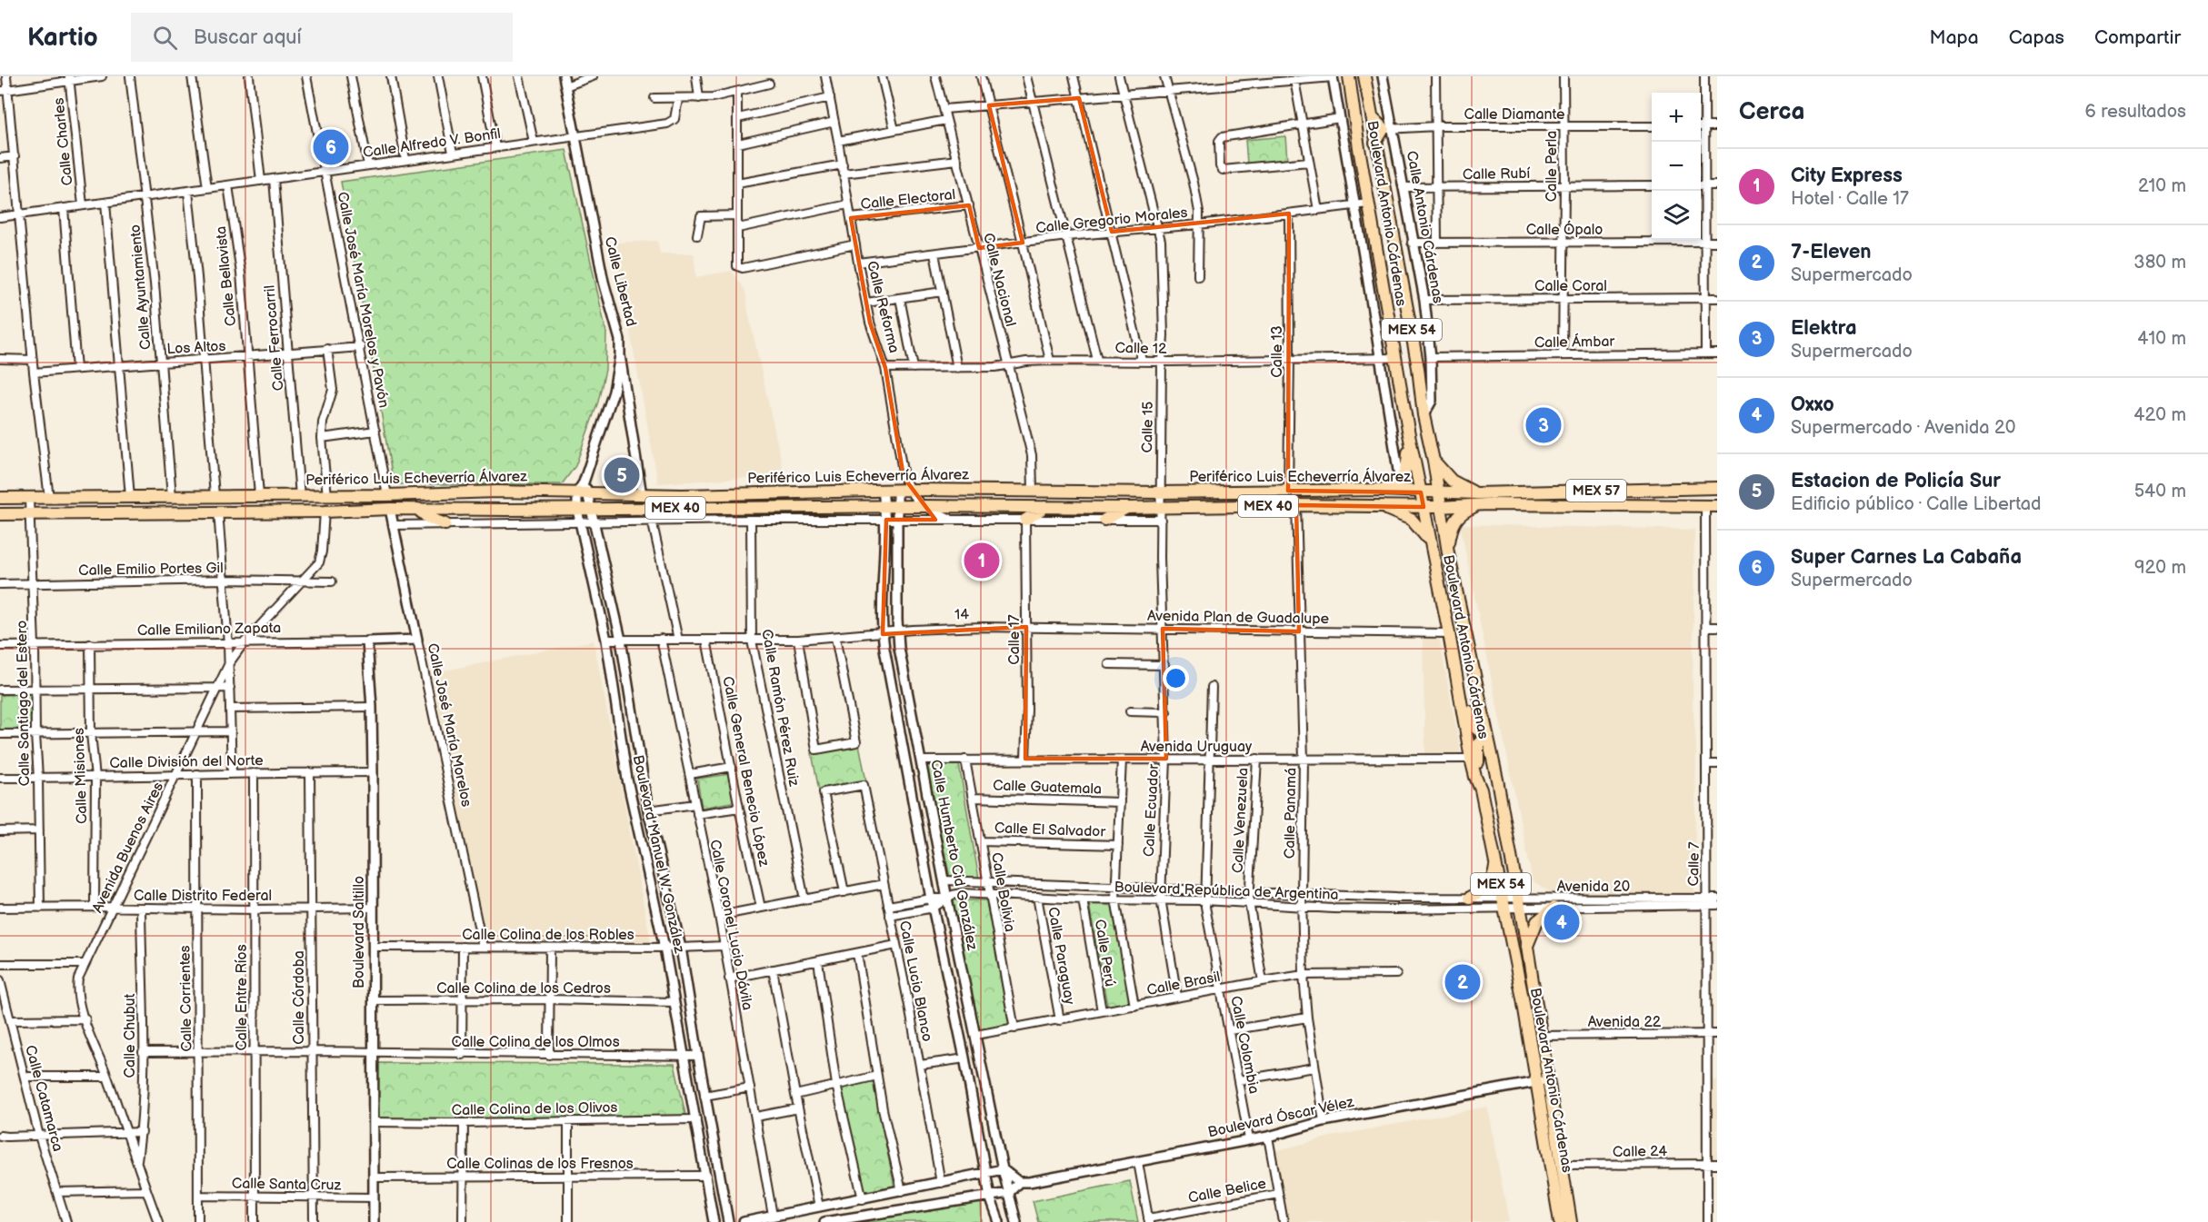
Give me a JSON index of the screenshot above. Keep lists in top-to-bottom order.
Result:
{
  "streets": {
    "main road": [
      "Boulevard Antonio Cárdenas",
      "MEX 54",
      "Periférico Luis Echeverría Álvarez",
      "MEX 57",
      "MEX 40"
    ],
    "street": [
      "Calle Diamante",
      "Calle Charles",
      "Calle Alfredo V. Bonfil",
      "Calle Perla",
      "Calle Rubí",
      "Calle Electoral",
      "Calle Gregorio Morales",
      "Calle Antonio Cárdenas",
      "Calle Ópalo",
      "Calle Bellavista",
      "Calle Nacional",
      "Calle Libertad",
      "Calle Coral",
      "Calle Ayuntamiento",
      "Calle José María Morelos y Pavón",
      "Calle Reforma",
      "Calle Ferrocarril",
      "Calle Ámbar",
      "Los Altos",
      "Calle 12",
      "Calle 13",
      "Calle 15",
      "Calle Emilio Portes Gil",
      "14",
      "Avenida Plan de Guadalupe",
      "Calle Emiliano Zapata",
      "Calle 17",
      "Calle Santiago del Estero",
      "Calle Ramón Pérez Ruiz",
      "Calle José María Morelos",
      "Avenida Uruguay",
      "Calle División del Norte",
      "Calle General Benecio López",
      "Calle Misiones",
      "Calle Guatemala",
      "Calle Ecuador",
      "Calle Panamá",
      "Calle Venezuela",
      "Calle El Salvador",
      "Avenida Buenos Aires",
      "Boulevard Manuel W. González",
      "Calle Humberto Cid González",
      "Calle 7",
      "Avenida 20",
      "Boulevard República de Argentina",
      "Calle Bolivia",
      "Calle Distrito Federal",
      "Calle Coronel Lucio Dávila",
      "Boulevard Saltillo",
      "Calle Colina de los Robles",
      "Calle Perú",
      "Calle Paraguay",
      "Calle Lucio Blanco",
      "Calle Brasil",
      "Calle Colina de los Cedros",
      "Calle Entre Ríos",
      "Calle Córdoba",
      "Calle Corrientes",
      "Avenida 22",
      "Calle Chubut",
      "Calle Colina de los Olmos",
      "Calle Colombia",
      "Calle Catamarca",
      "Calle Colina de los Olivos",
      "Boulevard Óscar Vélez",
      "Calle 24",
      "Calle Colinas de los Fresnos",
      "Calle Santa Cruz",
      "Calle Belice"
    ]
  },
  "crossings": [
    ["Calle Diamante", "Calle Perla"],
    ["Calle Diamante", "Boulevard Antonio Cárdenas"],
    ["Calle Diamante", "Calle Antonio Cárdenas"],
    ["Calle Charles", "Calle Alfredo V. Bonfil"],
    ["Calle Alfredo V. Bonfil", "Calle Bellavista"],
    ["Calle Alfredo V. Bonfil", "Calle Libertad"],
    ["Calle Alfredo V. Bonfil", "Calle Ayuntamiento"],
    ["Calle Alfredo V. Bonfil", "Calle José María Morelos y Pavón"],
    ["Calle Alfredo V. Bonfil", "Calle Ferrocarril"],
    ["Calle Perla", "Calle Rubí"],
    ["Calle Perla", "Calle Ópalo"],
    ["Calle Perla", "Calle Coral"],
    ["Calle Perla", "Calle Ámbar"],
    ["Calle Rubí", "Calle Antonio Cárdenas"],
    ["Calle Electoral", "Calle Nacional"],
    ["Calle Electoral", "Calle Reforma"],
    ["Boulevard Antonio Cárdenas", "Calle Gregorio Morales"],
    ["Boulevard Antonio Cárdenas", "Calle Antonio Cárdenas"],
    ["Boulevard Antonio Cárdenas", "Calle 12"],
    ["Boulevard Antonio Cárdenas", "Periférico Luis Echeverría Álvarez"],
    ["Boulevard Antonio Cárdenas", "Avenida Plan de Guadalupe"],
    ["Boulevard Antonio Cárdenas", "Avenida Uruguay"],
    ["Boulevard Antonio Cárdenas", "Avenida 20"],
    ["Boulevard Antonio Cárdenas", "Boulevard República de Argentina"],
    ["Boulevard Antonio Cárdenas", "Avenida 22"],
    ["Boulevard Antonio Cárdenas", "Boulevard Óscar Vélez"],
    ["Boulevard Antonio Cárdenas", "Calle 24"],
    ["Calle Gregorio Morales", "Calle Nacional"],
    ["Calle Gregorio Morales", "Calle Reforma"],
    ["Calle Gregorio Morales", "Calle 13"],
    ["Calle Gregorio Morales", "Calle 15"],
    ["Calle Antonio Cárdenas", "Calle Ópalo"],
    ["Calle Antonio Cárdenas", "Calle Coral"],
    ["Calle Antonio Cárdenas", "Calle Ámbar"],
    ["Calle Bellavista", "Los Altos"],
    ["Calle Bellavista", "Periférico Luis Echeverría Álvarez"],
    ["Calle Nacional", "Calle 12"],
    ["Calle Nacional", "Periférico Luis Echeverría Álvarez"],
    ["Calle Libertad", "Periférico Luis Echeverría Álvarez"],
    ["Calle Ayuntamiento", "Los Altos"],
    ["Calle Ayuntamiento", "Periférico Luis Echeverría Álvarez"],
    ["Calle José María Morelos y Pavón", "Los Altos"],
    ["Calle José María Morelos y Pavón", "Periférico Luis Echeverría Álvarez"],
    ["Calle Reforma", "Calle 12"],
    ["Calle Reforma", "Periférico Luis Echeverría Álvarez"],
    ["Calle Ferrocarril", "Los Altos"],
    ["Calle Ferrocarril", "Periférico Luis Echeverría Álvarez"],
    ["Calle 12", "Calle 13"],
    ["Calle 12", "Calle 15"],
    ["Calle 13", "Periférico Luis Echeverría Álvarez"],
    ["Calle 15", "Periférico Luis Echeverría Álvarez"],
    ["Calle 15", "Calle Ecuador"],
    ["Periférico Luis Echeverría Álvarez", "Calle Santiago del Estero"],
    ["Periférico Luis Echeverría Álvarez", "Calle José María Morelos"],
    ["Periférico Luis Echeverría Álvarez", "Calle Ecuador"],
    ["Periférico Luis Echeverría Álvarez", "Calle Panamá"],
    ["Periférico Luis Echeverría Álvarez", "Avenida Buenos Aires"],
    ["Periférico Luis Echeverría Álvarez", "Boulevard Manuel W. González"],
    ["Periférico Luis Echeverría Álvarez", "Calle Humberto Cid González"],
    ["Periférico Luis Echeverría Álvarez", "Calle 7"],
    ["Calle Emilio Portes Gil", "Calle Santiago del Estero"],
    ["Calle Emilio Portes Gil", "Avenida Buenos Aires"],
    ["14", "Avenida Plan de Guadalupe"],
    ["14", "Calle 17"],
    ["14", "Calle Ramón Pérez Ruiz"],
    ["14", "Calle General Benecio López"],
    ["14", "Boulevard Manuel W. González"],
    ["14", "Calle Humberto Cid González"],
    ["14", "Calle Coronel Lucio Dávila"],
    ["Avenida Plan de Guadalupe", "Calle 17"],
    ["Avenida Plan de Guadalupe", "Calle Ecuador"],
    ["Avenida Plan de Guadalupe", "Calle Panamá"],
    ["Calle Emiliano Zapata", "Calle Santiago del Estero"],
    ["Calle Emiliano Zapata", "Calle José María Morelos"],
    ["Calle Emiliano Zapata", "Calle Misiones"],
    ["Calle Emiliano Zapata", "Avenida Buenos Aires"],
    ["Calle Emiliano Zapata", "Boulevard Saltillo"],
    ["Calle 17", "Avenida Uruguay"],
    ["Calle Santiago del Estero", "Calle División del Norte"],
    ["Calle Santiago del Estero", "Calle Distrito Federal"],
    ["Calle José María Morelos", "Calle Colina de los Robles"],
    ["Avenida Uruguay", "Calle Ecuador"],
    ["Avenida Uruguay", "Calle Panamá"],
    ["Avenida Uruguay", "Calle Venezuela"],
    ["Avenida Uruguay", "Calle Humberto Cid González"],
    ["Avenida Uruguay", "Calle Bolivia"],
    ["Avenida Uruguay", "Calle Colombia"],
    ["Calle División del Norte", "Calle Misiones"],
    ["Calle División del Norte", "Avenida Buenos Aires"],
    ["Calle División del Norte", "Boulevard Saltillo"],
    ["Calle División del Norte", "Calle Entre Ríos"],
    ["Calle División del Norte", "Calle Córdoba"],
    ["Calle División del Norte", "Calle Corrientes"],
    ["Calle Misiones", "Calle Distrito Federal"],
    ["Calle Guatemala", "Calle Bolivia"],
    ["Calle Ecuador", "Boulevard República de Argentina"],
    ["Calle Ecuador", "Calle Brasil"],
    ["Calle Panamá", "Boulevard República de Argentina"],
    ["Calle Panamá", "Calle Brasil"],
    ["Calle Panamá", "Boulevard Óscar Vélez"],
    ["Calle Venezuela", "Boulevard República de Argentina"],
    ["Calle Venezuela", "Calle Brasil"],
    ["Calle El Salvador", "Calle Bolivia"],
    ["Avenida Buenos Aires", "Calle Distrito Federal"],
    ["Avenida Buenos Aires", "Calle Chubut"],
    ["Boulevard Manuel W. González", "Calle Colina de los Robles"],
    ["Boulevard Manuel W. González", "Calle Colina de los Cedros"],
    ["Boulevard Manuel W. González", "Calle Colina de los Olmos"],
    ["Boulevard Manuel W. González", "Calle Colina de los Olivos"],
    ["Boulevard Manuel W. González", "Calle Colinas de los Fresnos"],
    ["Calle Humberto Cid González", "Boulevard República de Argentina"],
    ["Calle Humberto Cid González", "Calle Brasil"],
    ["Calle 7", "Avenida 20"],
    ["Calle 7", "Avenida 22"],
    ["Calle 7", "Calle 24"],
    ["Avenida 20", "Boulevard República de Argentina"],
    ["Boulevard República de Argentina", "Calle Bolivia"],
    ["Boulevard República de Argentina", "Calle Perú"],
    ["Boulevard República de Argentina", "Calle Paraguay"],
    ["Boulevard República de Argentina", "Calle Colombia"],
    ["Calle Bolivia", "Calle Brasil"],
    ["Calle Distrito Federal", "Boulevard Saltillo"],
    ["Calle Distrito Federal", "Calle Entre Ríos"],
    ["Calle Distrito Federal", "Calle Córdoba"],
    ["Calle Distrito Federal", "Calle Corrientes"],
    ["Calle Distrito Federal", "Calle Chubut"],
    ["Calle Coronel Lucio Dávila", "Calle Colina de los Robles"],
    ["Boulevard Saltillo", "Calle Colina de los Robles"],
    ["Boulevard Saltillo", "Calle Colina de los Cedros"],
    ["Boulevard Saltillo", "Calle Colina de los Olmos"],
    ["Boulevard Saltillo", "Calle Colina de los Olivos"],
    ["Boulevard Saltillo", "Calle Colinas de los Fresnos"],
    ["Boulevard Saltillo", "Calle Santa Cruz"],
    ["Calle Perú", "Calle Brasil"],
    ["Calle Paraguay", "Calle Brasil"],
    ["Calle Brasil", "Calle Colombia"],
    ["Calle Entre Ríos", "Calle Colina de los Olmos"],
    ["Calle Entre Ríos", "Calle Santa Cruz"],
    ["Calle Córdoba", "Calle Colina de los Olmos"],
    ["Calle Córdoba", "Calle Santa Cruz"],
    ["Calle Corrientes", "Calle Colina de los Olmos"],
    ["Calle Corrientes", "Calle Santa Cruz"],
    ["Calle Chubut", "Calle Colina de los Olmos"],
    ["Calle Colombia", "Boulevard Óscar Vélez"]
  ],
  "page": {
    "header": "Kartio",
    "search": "Buscar aquí",
    "nav": ["Mapa", "Capas", "Compartir"],
    "heading": ["Cerca", "6 resultados"],
    "map_buttons": ["+", "−"],
    "pins": [
      "6",
      "3",
      "5",
      "1",
      "4",
      "2"
    ],
    "list": [
      {
        "mark": "1",
        "name": "City Express",
        "note": "Hotel · Calle 17",
        "value": "210 m"
      },
      {
        "mark": "2",
        "name": "7-Eleven",
        "note": "Supermercado",
        "value": "380 m"
      },
      {
        "mark": "3",
        "name": "Elektra",
        "note": "Supermercado",
        "value": "410 m"
      },
      {
        "mark": "4",
        "name": "Oxxo",
        "note": "Supermercado · Avenida 20",
        "value": "420 m"
      },
      {
        "mark": "5",
        "name": "Estacion de Policía Sur",
        "note": "Edificio público · Calle Libertad",
        "value": "540 m"
      },
      {
        "mark": "6",
        "name": "Super Carnes La Cabaña",
        "note": "Supermercado",
        "value": "920 m"
      }
    ]
  }
}
